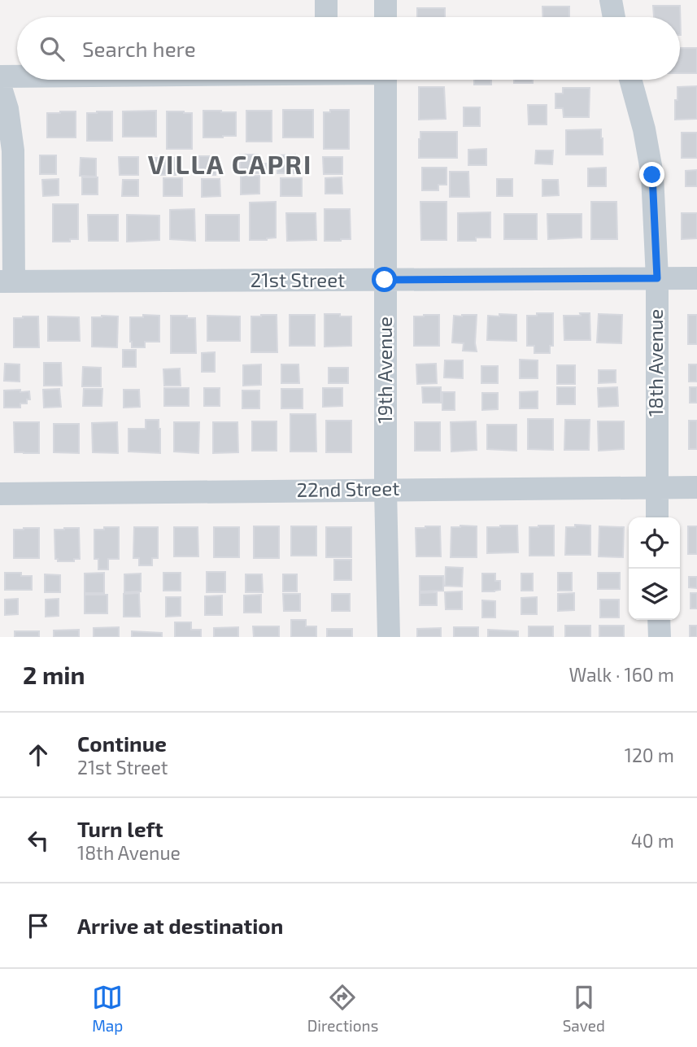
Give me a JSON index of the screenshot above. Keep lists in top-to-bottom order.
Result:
{
  "streets": {
    "street": [
      "21st Street",
      "18th Avenue",
      "19th Avenue",
      "22nd Street"
    ]
  },
  "crossings": [
    ["21st Street", "18th Avenue"],
    ["21st Street", "19th Avenue"],
    ["18th Avenue", "22nd Street"],
    ["19th Avenue", "22nd Street"]
  ],
  "districts": ["VILLA CAPRI"],
  "page": {
    "search": "Search here",
    "heading": ["2 min", "Walk · 160 m"],
    "list": [
      ["Continue", "21st Street", "120 m"],
      ["Turn left", "18th Avenue", "40 m"],
      "Arrive at destination"
    ],
    "nav": ["Map", "Directions", "Saved"]
  }
}
